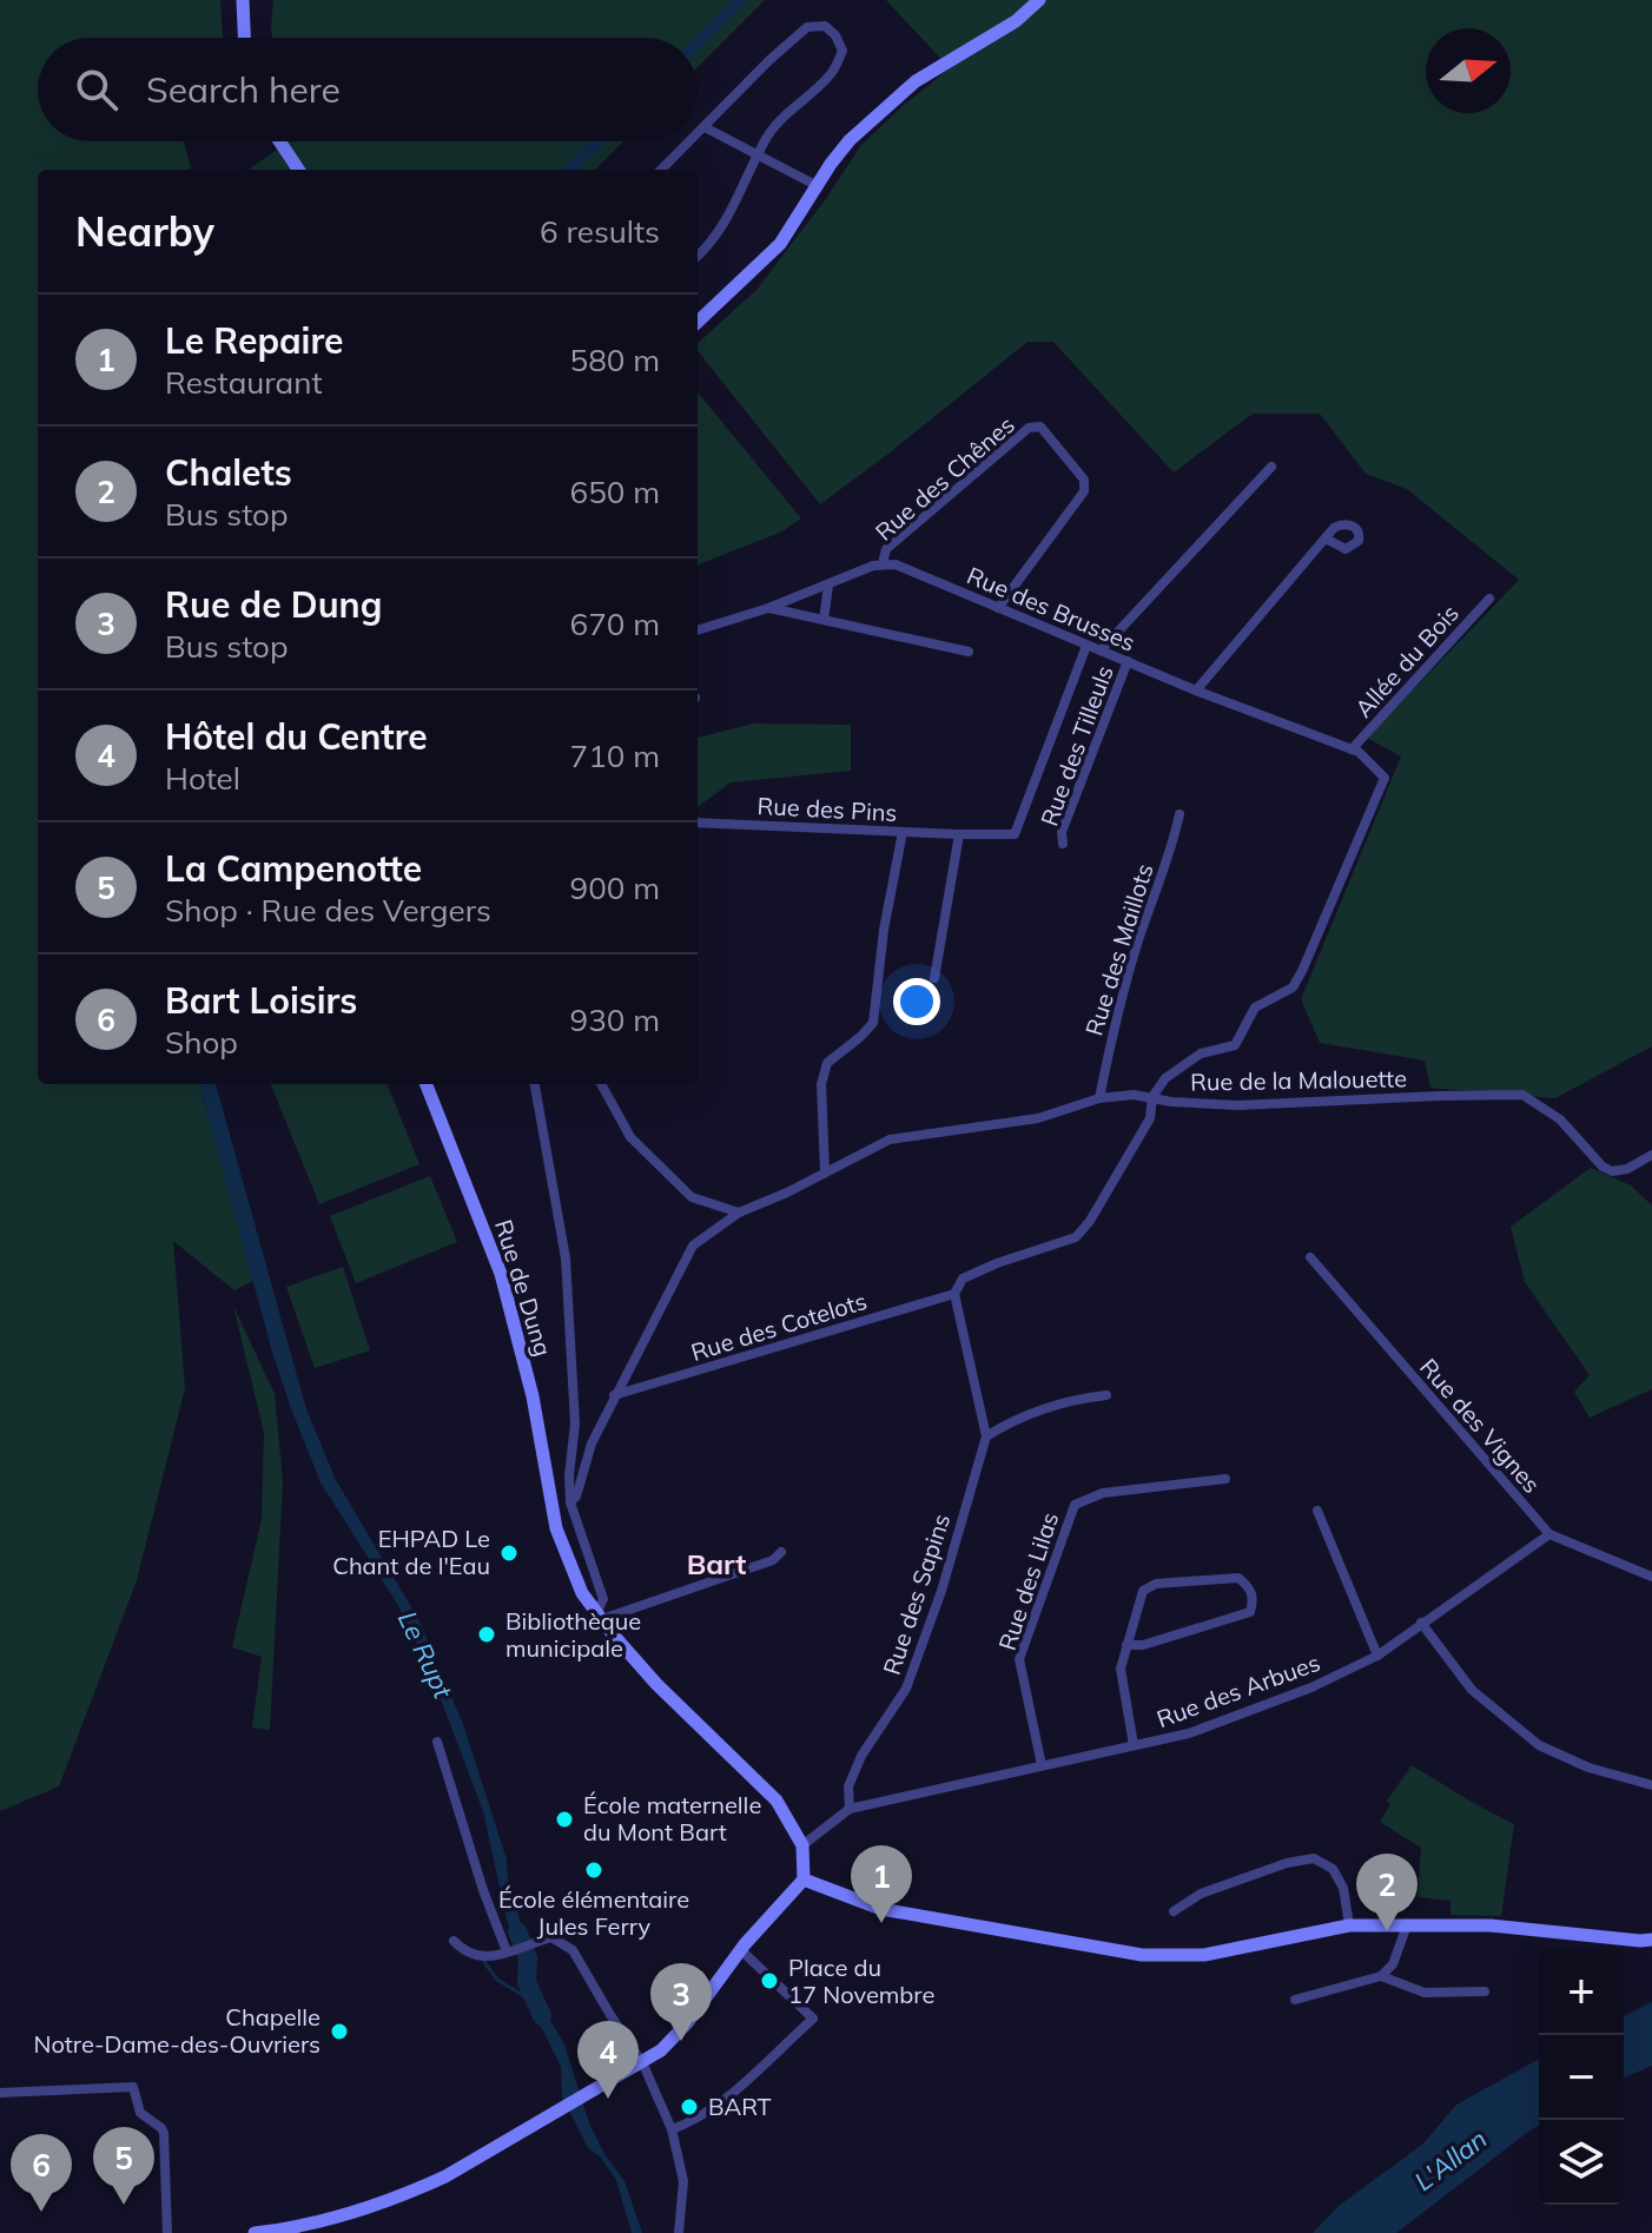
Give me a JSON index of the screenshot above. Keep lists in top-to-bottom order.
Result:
{
  "streets": {
    "main road": ["Rue de Dung"],
    "street": [
      "Rue des Chênes",
      "Rue des Brusses",
      "Allée du Bois",
      "Rue des Tilleuls",
      "Rue des Pins",
      "Rue des Maillots",
      "Rue de la Malouette",
      "Rue des Cotelots",
      "Rue des Vignes",
      "Rue des Lilas",
      "Rue des Sapins",
      "Rue des Arbues"
    ]
  },
  "crossings": [
    ["Rue des Chênes", "Rue des Brusses"],
    ["Rue des Brusses", "Allée du Bois"],
    ["Rue des Brusses", "Rue des Tilleuls"],
    ["Rue des Brusses", "Rue des Pins"],
    ["Rue des Brusses", "Rue de la Malouette"],
    ["Rue des Maillots", "Rue de la Malouette"],
    ["Rue de la Malouette", "Rue des Cotelots"],
    ["Rue de Dung", "Rue des Arbues"],
    ["Rue des Cotelots", "Rue des Sapins"],
    ["Rue des Vignes", "Rue des Arbues"],
    ["Rue des Lilas", "Rue des Arbues"],
    ["Rue des Sapins", "Rue des Arbues"]
  ],
  "districts": ["Bart"],
  "water": ["Le Rupt", "L'Allan"],
  "places": [
    "EHPAD Le Chant de l'Eau",
    "Bibliothèque municipale",
    "École maternelle du Mont Bart",
    "École élémentaire Jules Ferry",
    "Place du 17 Novembre",
    "Chapelle Notre-Dame-des-Ouvriers",
    "BART"
  ],
  "north": "right",
  "page": {
    "search": "Search here",
    "heading": ["Nearby", "6 results"],
    "list": [
      {
        "mark": "1",
        "name": "Le Repaire",
        "note": "Restaurant",
        "value": "580 m"
      },
      {
        "mark": "2",
        "name": "Chalets",
        "note": "Bus stop",
        "value": "650 m"
      },
      {
        "mark": "3",
        "name": "Rue de Dung",
        "note": "Bus stop",
        "value": "670 m"
      },
      {
        "mark": "4",
        "name": "Hôtel du Centre",
        "note": "Hotel",
        "value": "710 m"
      },
      {
        "mark": "5",
        "name": "La Campenotte",
        "note": "Shop · Rue des Vergers",
        "value": "900 m"
      },
      {
        "mark": "6",
        "name": "Bart Loisirs",
        "note": "Shop",
        "value": "930 m"
      }
    ],
    "pins": [
      "1",
      "2",
      "3",
      "4",
      "5",
      "6"
    ],
    "map_buttons": ["+", "−"]
  }
}
